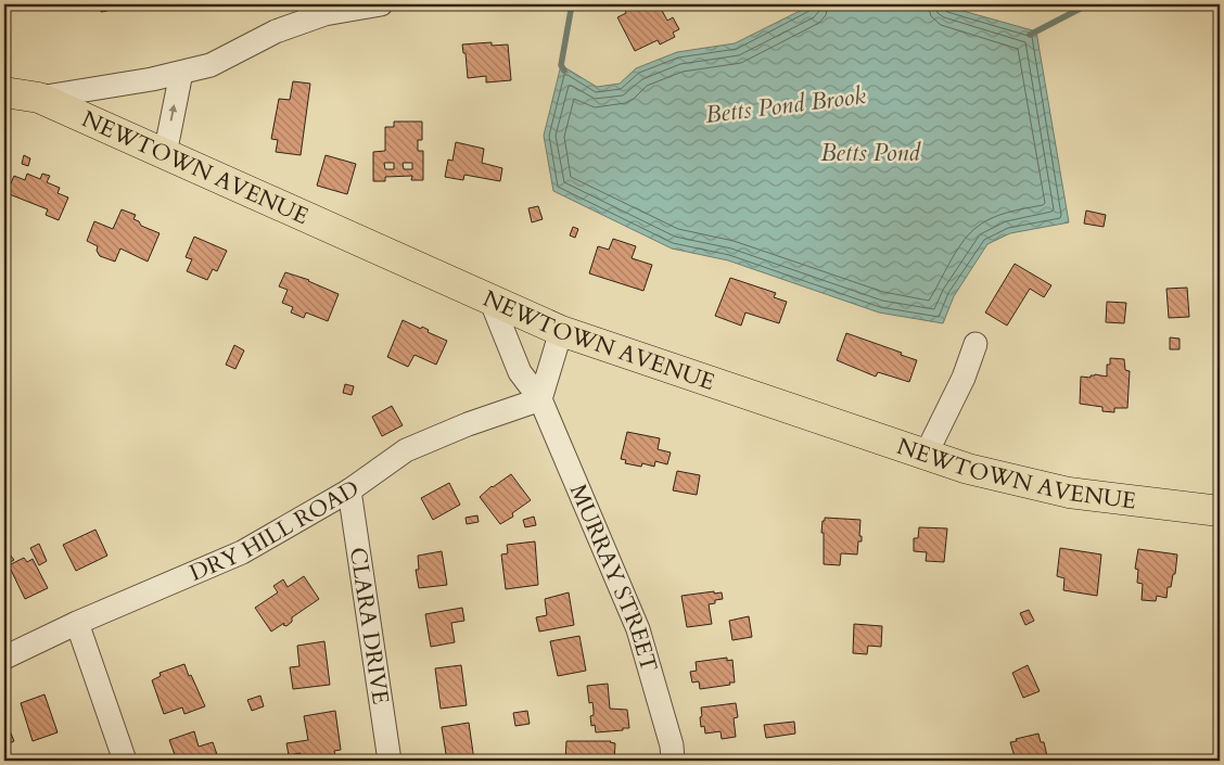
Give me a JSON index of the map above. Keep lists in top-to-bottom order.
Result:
{
  "streets": {
    "main road": ["NEWTOWN AVENUE"],
    "street": ["DRY HILL ROAD", "MURRAY STREET", "CLARA DRIVE"]
  },
  "crossings": [
    ["NEWTOWN AVENUE", "MURRAY STREET"],
    ["DRY HILL ROAD", "MURRAY STREET"],
    ["DRY HILL ROAD", "CLARA DRIVE"]
  ],
  "water": ["Betts Pond Brook", "Betts Pond"]
}
